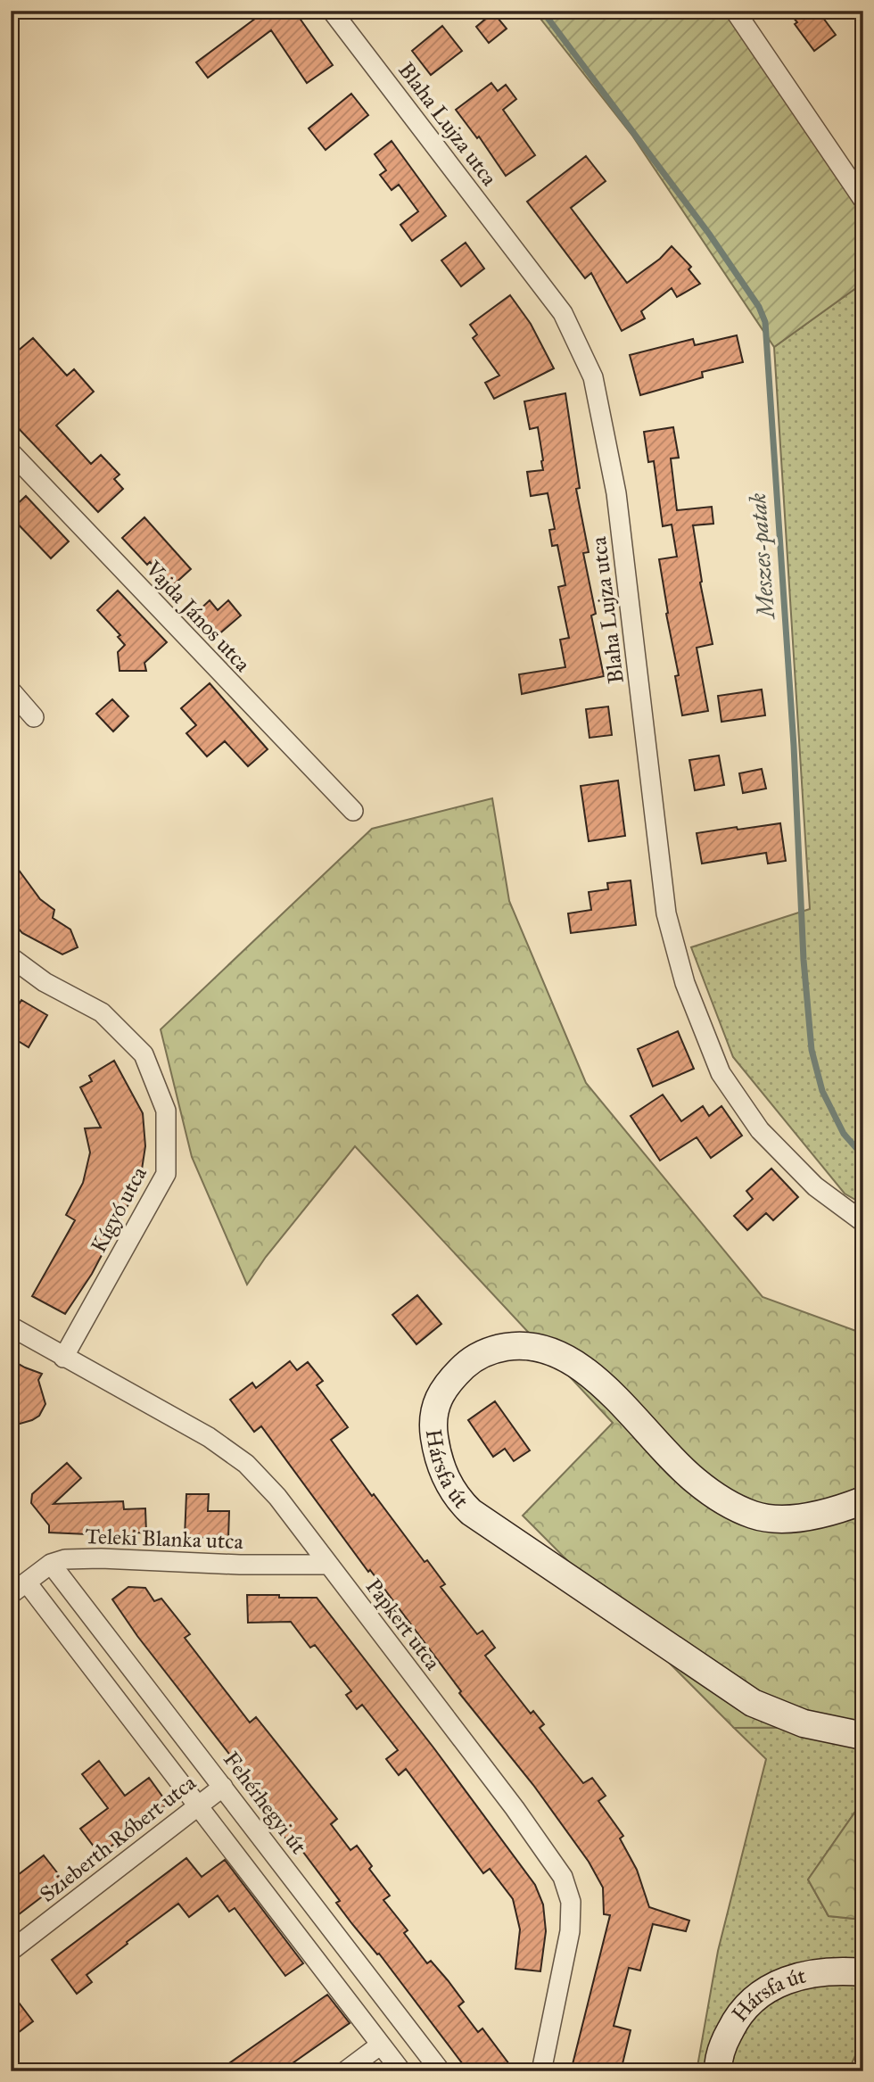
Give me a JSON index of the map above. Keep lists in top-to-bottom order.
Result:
{
  "streets": {
    "street": [
      "Blaha Lujza utca",
      "Vajda János utca",
      "Kígyó utca",
      "Hársfa út",
      "Teleki Blanka utca",
      "Papkert utca",
      "Fehérhegyi út",
      "Szieberth Róbert utca"
    ]
  },
  "crossings": [
    ["Kígyó utca", "Papkert utca"],
    ["Teleki Blanka utca", "Papkert utca"],
    ["Teleki Blanka utca", "Fehérhegyi út"],
    ["Fehérhegyi út", "Szieberth Róbert utca"]
  ],
  "water": ["Meszes-patak"]
}
